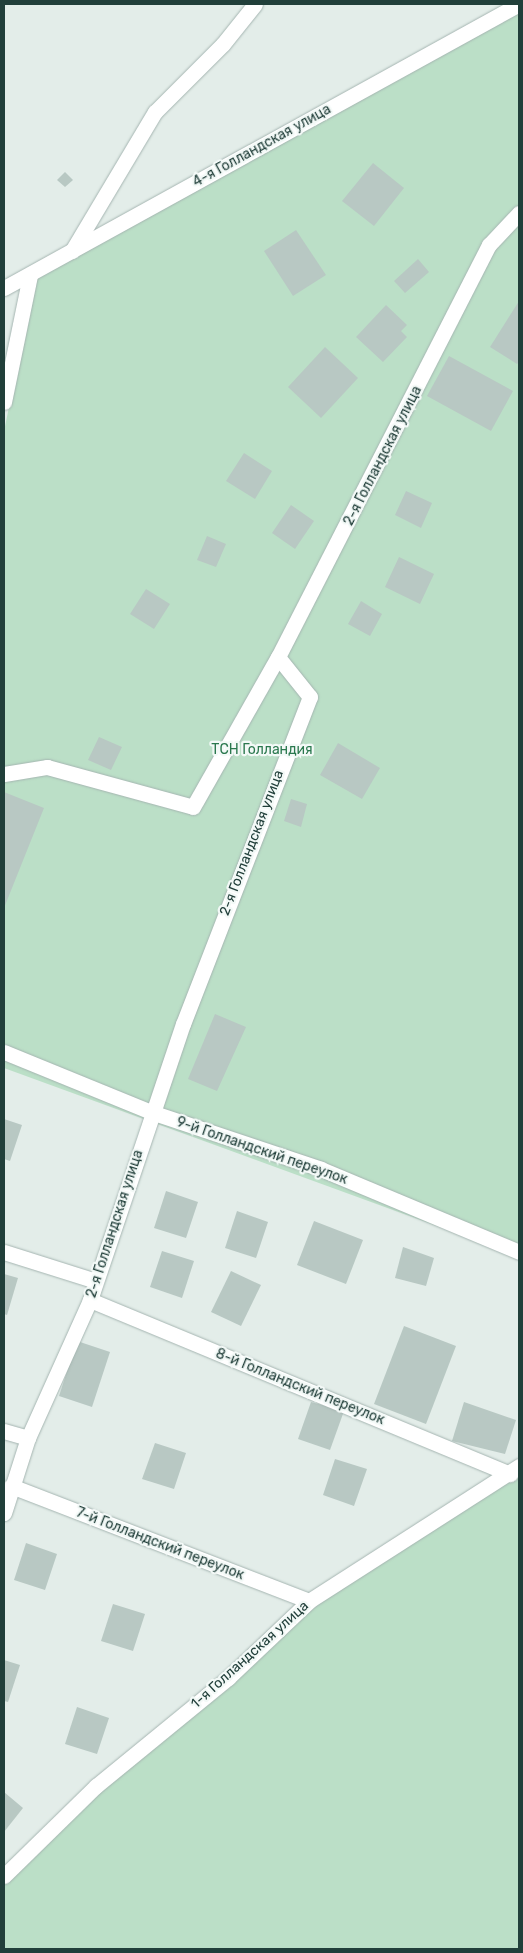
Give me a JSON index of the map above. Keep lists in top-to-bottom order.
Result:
{
  "streets": {
    "street": [
      "4-я Голландская улица",
      "2-я Голландская улица",
      "9-й Голландский переулок",
      "8-й Голландский переулок",
      "7-й Голландский переулок",
      "1-я Голландская улица"
    ]
  },
  "crossings": [
    ["2-я Голландская улица", "9-й Голландский переулок"],
    ["2-я Голландская улица", "8-й Голландский переулок"],
    ["2-я Голландская улица", "7-й Голландский переулок"],
    ["8-й Голландский переулок", "1-я Голландская улица"],
    ["7-й Голландский переулок", "1-я Голландская улица"]
  ],
  "parks": ["ТСН Голландия"]
}
